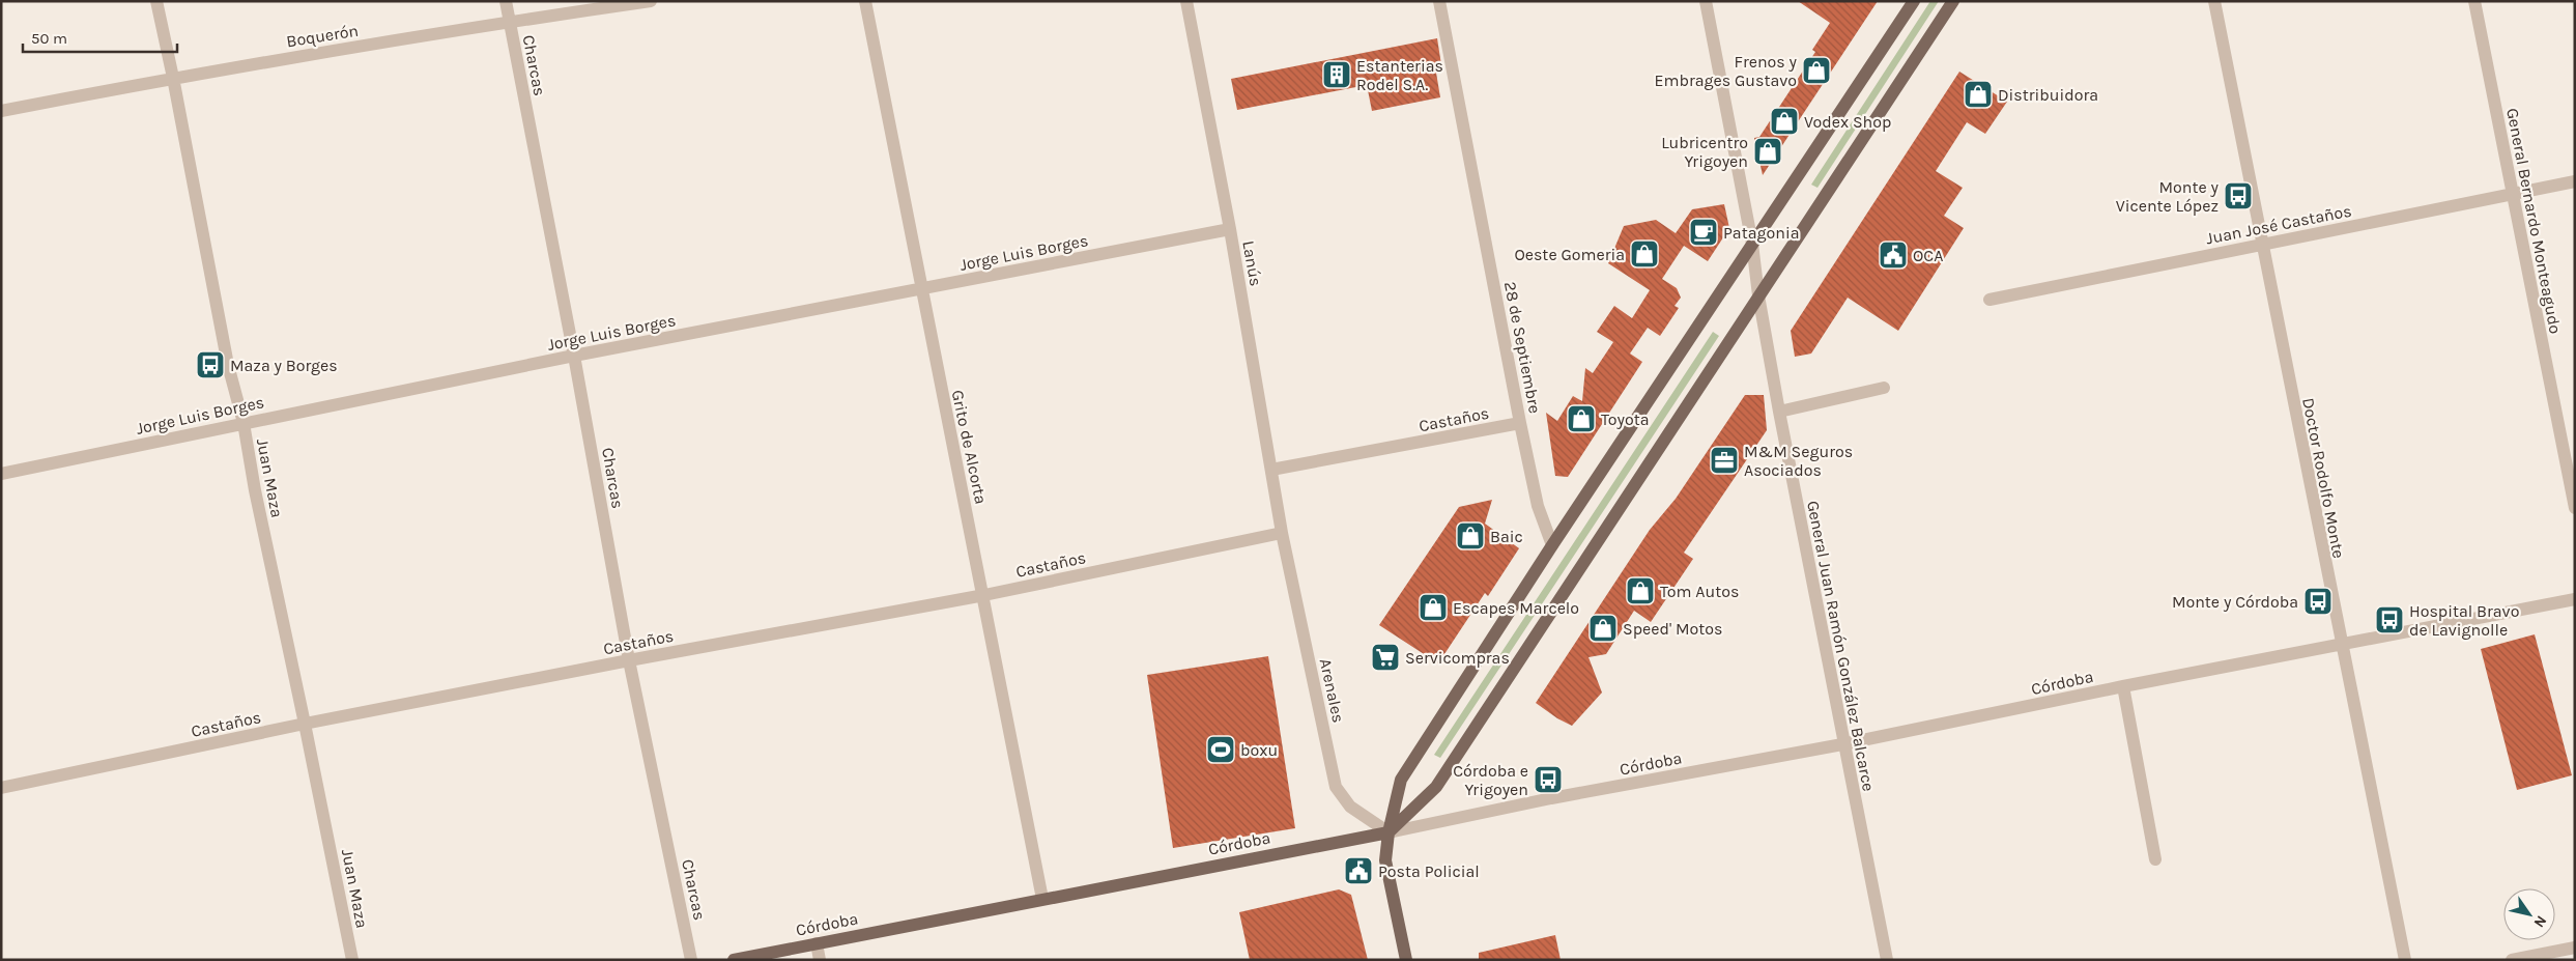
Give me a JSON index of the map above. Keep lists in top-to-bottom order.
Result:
{
  "streets": {
    "main road": ["Córdoba"],
    "street": [
      "Boquerón",
      "Charcas",
      "General Bernardo Monteagudo",
      "Juan José Castaños",
      "Jorge Luis Borges",
      "Lanús",
      "28 de Septiembre",
      "Castaños",
      "Grito de Alcorta",
      "Juan Maza",
      "Doctor Rodolfo Monte",
      "General Juan Ramón González Balcarce",
      "Arenales"
    ]
  },
  "crossings": [
    ["Boquerón", "Charcas"],
    ["Boquerón", "Juan Maza"],
    ["Charcas", "Jorge Luis Borges"],
    ["Charcas", "Castaños"],
    ["General Bernardo Monteagudo", "Juan José Castaños"],
    ["Juan José Castaños", "Doctor Rodolfo Monte"],
    ["Jorge Luis Borges", "Lanús"],
    ["Jorge Luis Borges", "Grito de Alcorta"],
    ["Jorge Luis Borges", "Juan Maza"],
    ["Lanús", "Castaños"],
    ["Lanús", "Arenales"],
    ["28 de Septiembre", "Castaños"],
    ["Castaños", "Grito de Alcorta"],
    ["Castaños", "Juan Maza"],
    ["Castaños", "Arenales"],
    ["Grito de Alcorta", "Córdoba"],
    ["Doctor Rodolfo Monte", "Córdoba"],
    ["General Juan Ramón González Balcarce", "Córdoba"],
    ["Córdoba", "Arenales"]
  ],
  "places": {
    "shop": [
      "Frenos y Embrages Gustavo",
      "Distribuidora",
      "Vodex Shop",
      "Lubricentro Yrigoyen",
      "Oeste Gomeria",
      "Toyota",
      "Baic",
      "Tom Autos",
      "Escapes Marcelo",
      "Speed' Motos"
    ],
    "building": ["Estanterias Rodel S.A."],
    "bus stop": [
      "Monte y Vicente López",
      "Maza y Borges",
      "Monte y Córdoba",
      "Hospital Bravo de Lavignolle",
      "Córdoba e Yrigoyen"
    ],
    "cafe": ["Patagonia"],
    "public building": ["OCA", "Posta Policial"],
    "office": ["M&M Seguros Asociados"],
    "supermarket": ["Servicompras"],
    "sports": ["boxu"]
  },
  "scale_bar": "50 m",
  "north": "bottom right"
}
